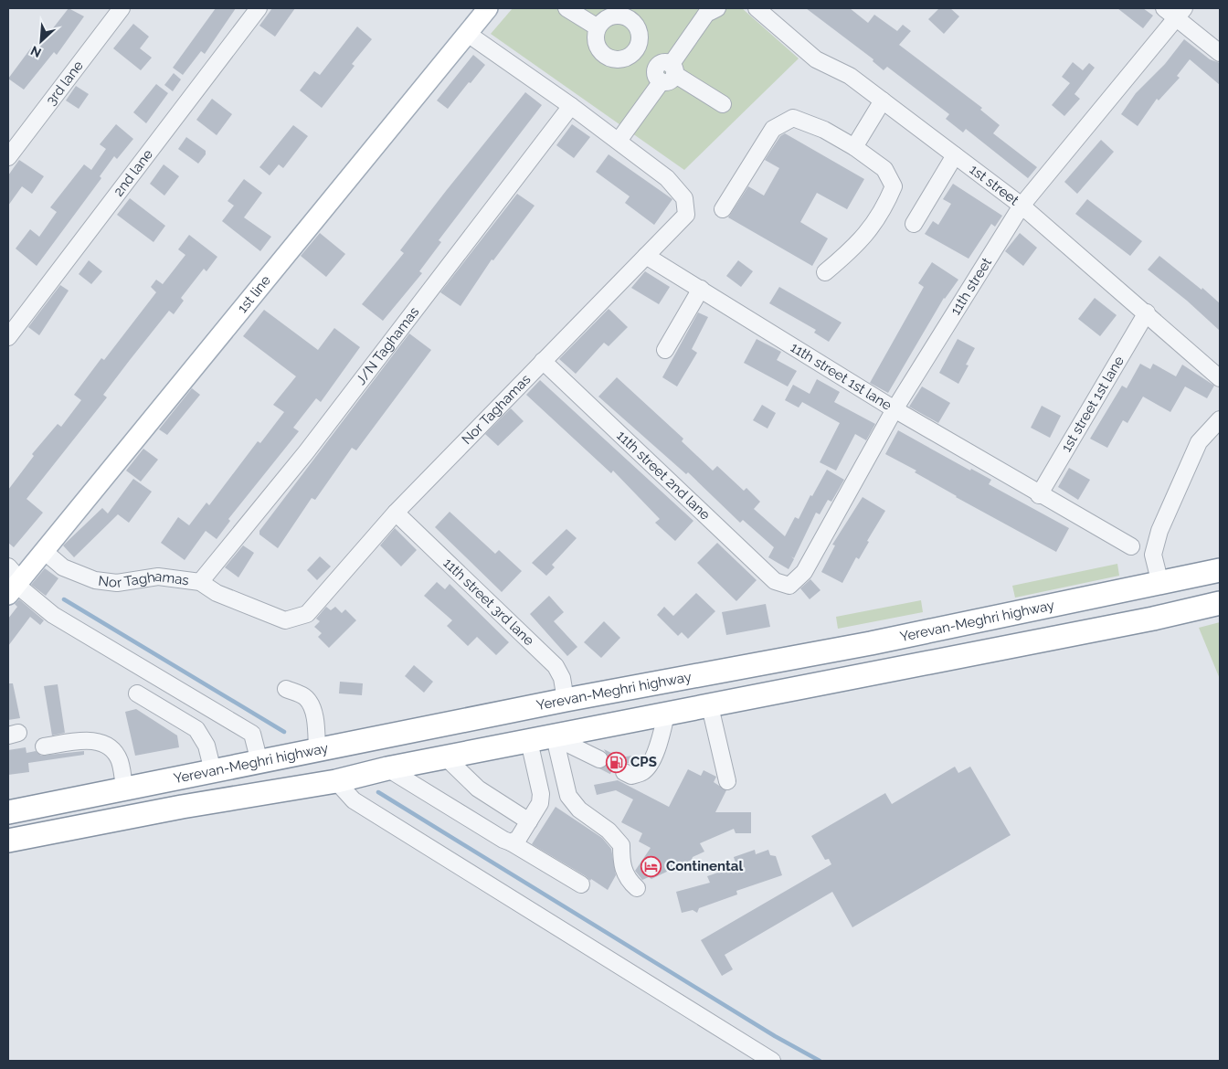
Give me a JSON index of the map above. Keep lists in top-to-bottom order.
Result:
{
  "streets": {
    "highway": ["Yerevan-Meghri highway"],
    "main road": ["1st line"],
    "street": [
      "3rd lane",
      "2nd lane",
      "1st street",
      "11th street",
      "J/N Taghamas",
      "11th street 1st lane",
      "1st street 1st lane",
      "Nor Taghamas",
      "11th street 2nd lane",
      "11th street 3rd lane"
    ]
  },
  "crossings": [
    ["1st street", "11th street"],
    ["1st street", "1st street 1st lane"],
    ["11th street", "11th street 1st lane"],
    ["11th street", "11th street 2nd lane"],
    ["1st line", "Nor Taghamas"],
    ["J/N Taghamas", "Nor Taghamas"],
    ["11th street 1st lane", "1st street 1st lane"],
    ["11th street 1st lane", "Nor Taghamas"],
    ["Nor Taghamas", "11th street 2nd lane"],
    ["Nor Taghamas", "11th street 3rd lane"],
    ["11th street 3rd lane", "Yerevan-Meghri highway"]
  ],
  "places": {
    "fuel station": ["CPS"],
    "hotel": ["Continental"]
  },
  "north": "bottom left"
}
